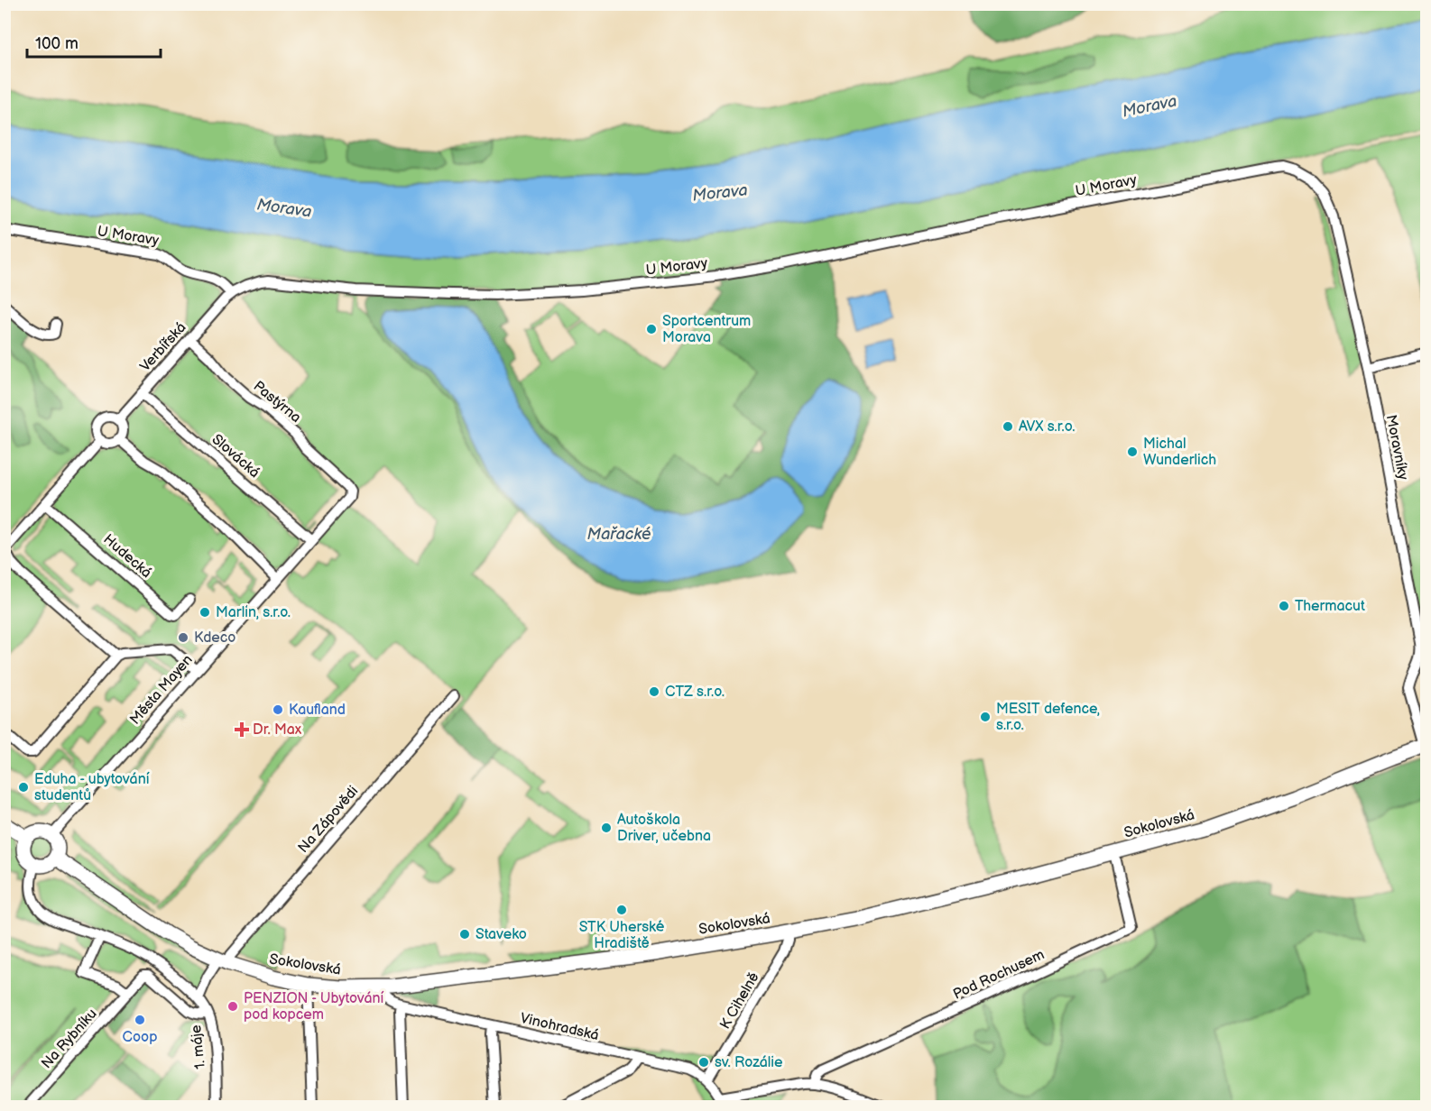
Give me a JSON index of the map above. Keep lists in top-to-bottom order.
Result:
{
  "streets": {
    "main road": ["Sokolovská"],
    "street": [
      "U Moravy",
      "Verbířská",
      "Pastýrna",
      "Moravníky",
      "Slovácká",
      "Hudecká",
      "Města Mayen",
      "Na Zápovědi",
      "Pod Rochusem",
      "K Cihelně",
      "Vinohradská",
      "Na Rybníku",
      "1. máje"
    ]
  },
  "crossings": [
    ["U Moravy", "Verbířská"],
    ["U Moravy", "Moravníky"],
    ["Verbířská", "Pastýrna"],
    ["Verbířská", "Slovácká"],
    ["Pastýrna", "Města Mayen"],
    ["Moravníky", "Sokolovská"],
    ["Slovácká", "Města Mayen"],
    ["Města Mayen", "Sokolovská"],
    ["Na Zápovědi", "Sokolovská"],
    ["Sokolovská", "Pod Rochusem"],
    ["Sokolovská", "K Cihelně"],
    ["Sokolovská", "Vinohradská"],
    ["K Cihelně", "Vinohradská"],
    ["Na Rybníku", "1. máje"]
  ],
  "water": ["Morava", "Mařacké"],
  "places": {
    "other": [
      "Sportcentrum Morava",
      "AVX s.r.o.",
      "Michal Wunderlich",
      "Thermacut",
      "Marlin, s.r.o.",
      "Kdeco",
      "CTZ s.r.o.",
      "Kaufland",
      "MESIT defence, s.r.o.",
      "Eduha - ubytování studentů",
      "Autoškola Driver, učebna",
      "STK Uherské Hradiště",
      "Staveko",
      "PENZION - Ubytování pod kopcem",
      "Coop",
      "sv. Rozálie"
    ],
    "health": ["Dr. Max"]
  },
  "scale_bar": "100 m"
}
